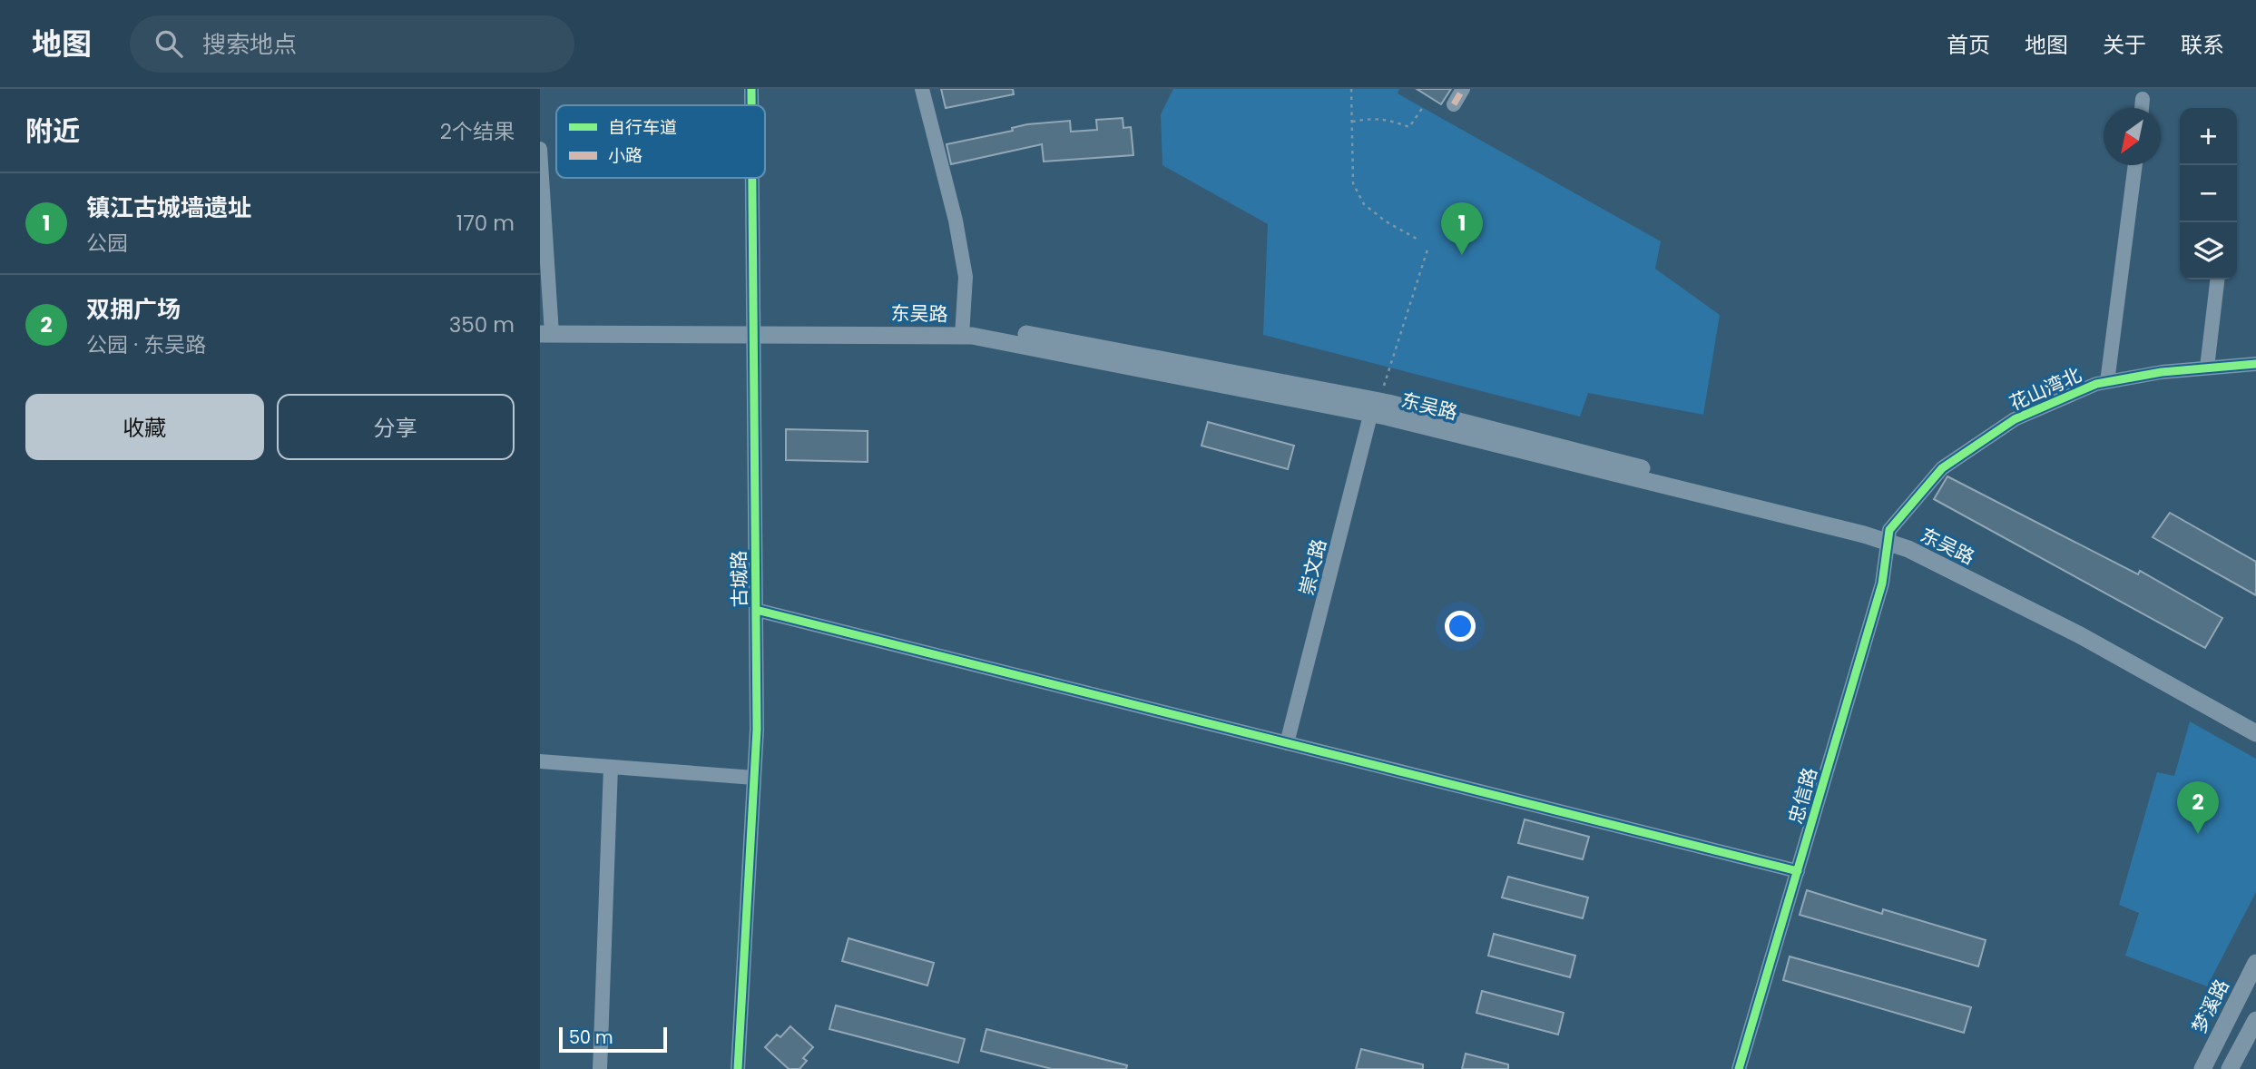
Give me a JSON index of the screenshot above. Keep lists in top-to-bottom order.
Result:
{
  "streets": {
    "main road": ["东吴路", "梦溪路"],
    "street": [
      "花山湾北",
      "崇文路",
      "古城路",
      "忠信路"
    ]
  },
  "crossings": [
    ["东吴路", "花山湾北"],
    ["东吴路", "崇文路"],
    ["东吴路", "古城路"],
    ["东吴路", "忠信路"],
    ["花山湾北", "忠信路"]
  ],
  "legend": ["自行车道", "小路"],
  "scale_bar": "50 m",
  "north": "bottom left",
  "page": {
    "header": "地图",
    "search": "搜索地点",
    "nav": [
      "首页",
      "地图",
      "关于",
      "联系"
    ],
    "heading": ["附近", "2个结果"],
    "map_buttons": ["+", "−"],
    "list": [
      {
        "mark": "1",
        "name": "镇江古城墙遗址",
        "note": "公园",
        "value": "170 m"
      },
      {
        "mark": "2",
        "name": "双拥广场",
        "note": "公园 · 东吴路",
        "value": "350 m"
      }
    ],
    "pins": ["1", "2"],
    "buttons": ["收藏", "分享"],
    "scale": "50 m"
  }
}
